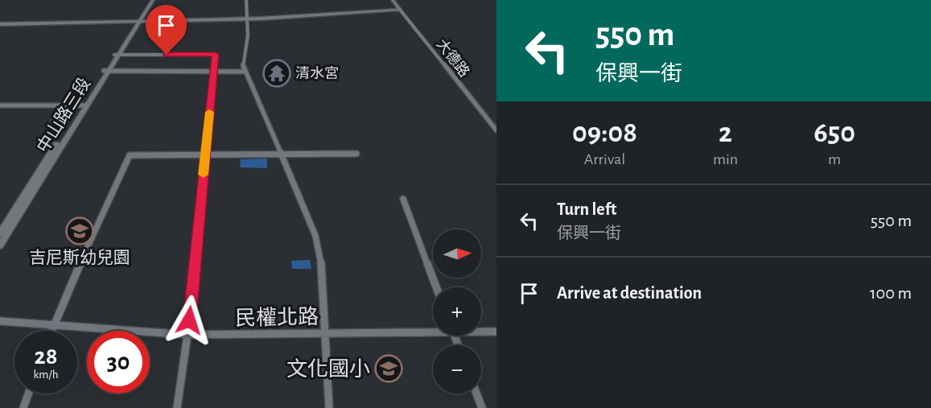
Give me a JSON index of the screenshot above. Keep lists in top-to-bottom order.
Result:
{
  "streets": {
    "main road": ["大德路", "中山路三段"],
    "street": ["民權北路"]
  },
  "places": {
    "temple": ["清水宮"],
    "school or university": ["吉尼斯幼兒園", "文化國小"]
  },
  "north": "right",
  "page": {
    "turn": ["550 m", "保興一街"],
    "eta": [
      "09:08",
      "Arrival",
      "2",
      "min",
      "650",
      "m"
    ],
    "list": [
      {
        "name": "Turn left",
        "note": "保興一街",
        "value": "550 m"
      },
      {
        "name": "Arrive at destination",
        "value": "100 m"
      }
    ],
    "map_buttons": ["+", "−"],
    "speed": "28 km/h",
    "limit": "30"
  }
}
